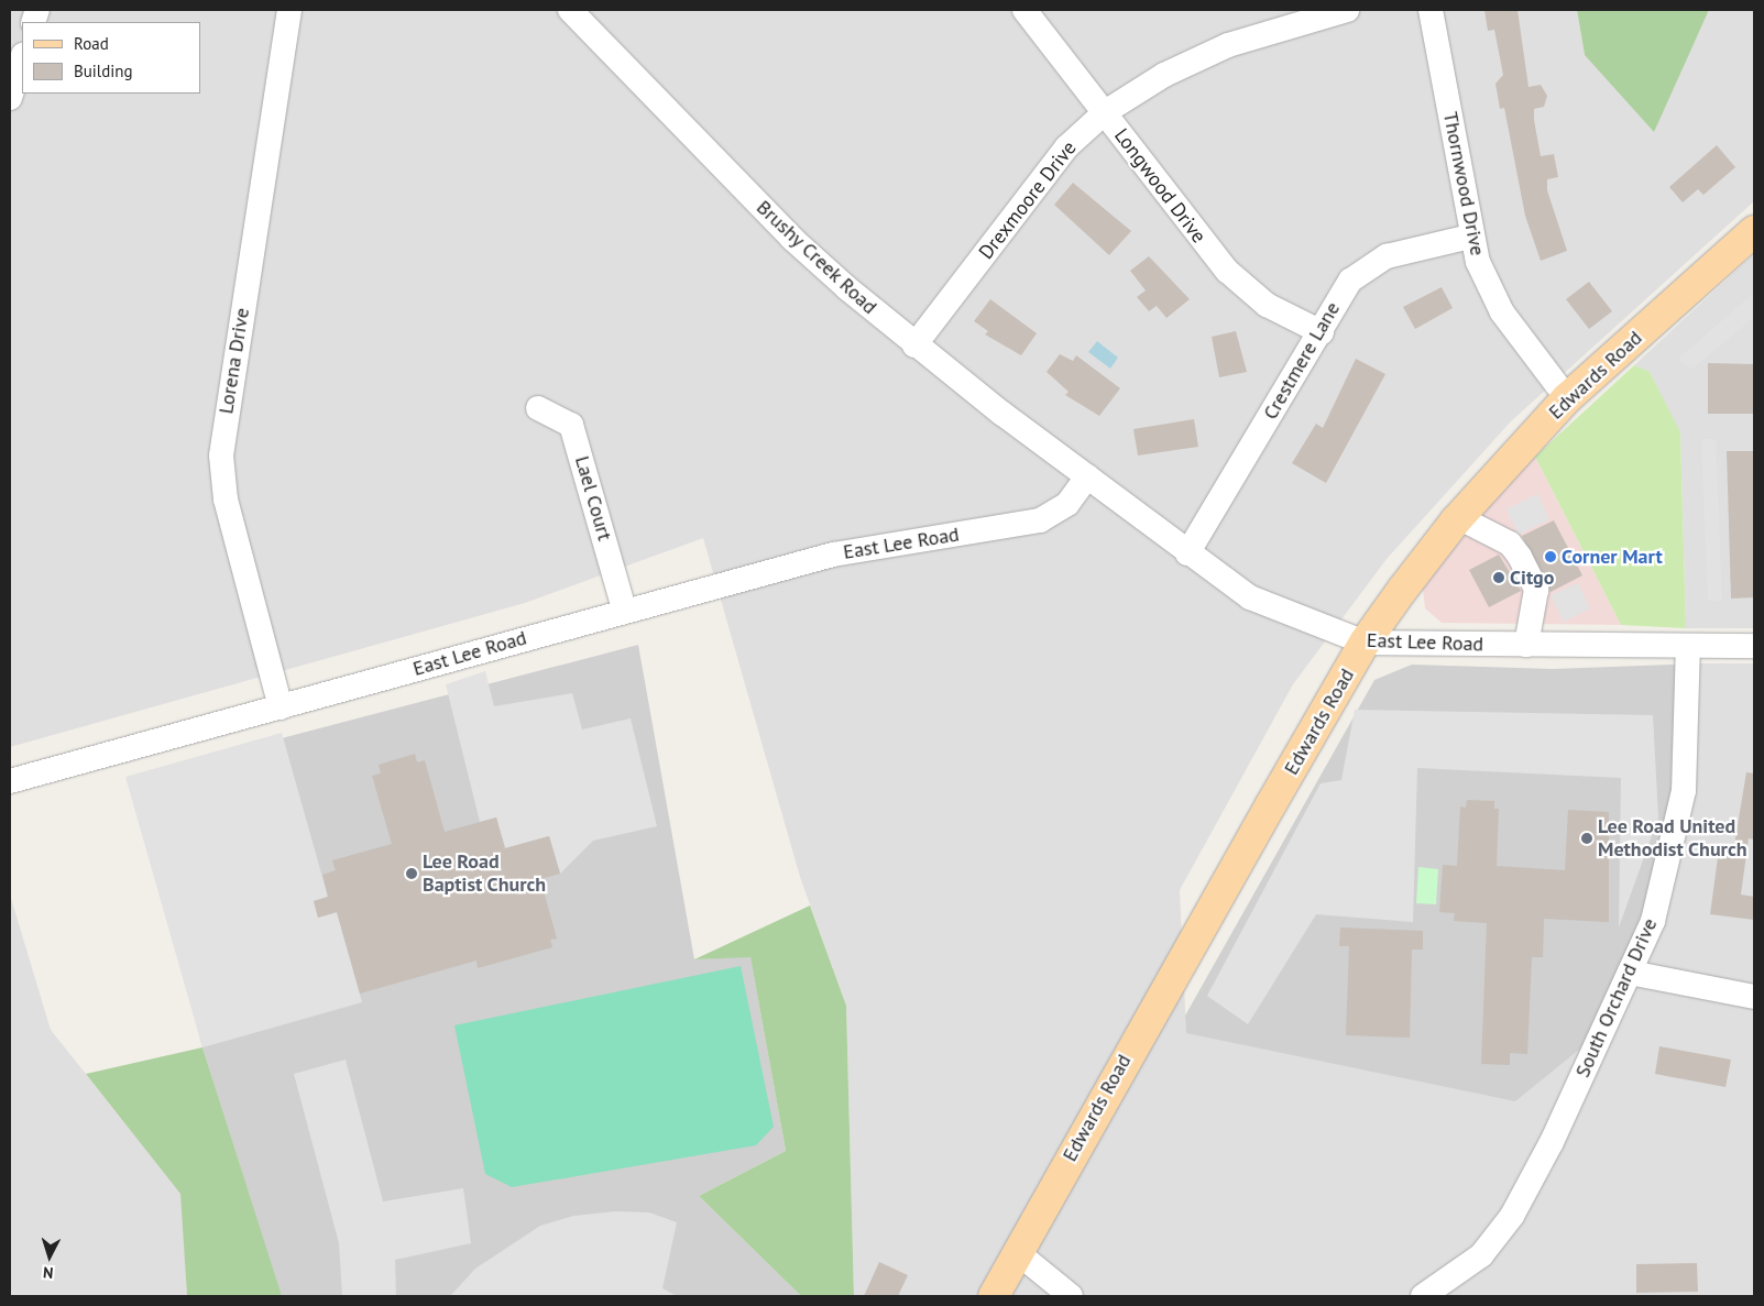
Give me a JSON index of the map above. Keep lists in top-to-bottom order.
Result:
{
  "streets": {
    "main road": ["Edwards Road"],
    "street": [
      "Thornwood Drive",
      "Longwood Drive",
      "Drexmoore Drive",
      "Brushy Creek Road",
      "Lorena Drive",
      "Crestmere Lane",
      "Lael Court",
      "East Lee Road",
      "South Orchard Drive"
    ]
  },
  "crossings": [
    ["Thornwood Drive", "Crestmere Lane"],
    ["Thornwood Drive", "Edwards Road"],
    ["Longwood Drive", "Drexmoore Drive"],
    ["Longwood Drive", "Crestmere Lane"],
    ["Drexmoore Drive", "Brushy Creek Road"],
    ["Brushy Creek Road", "East Lee Road"],
    ["Lorena Drive", "East Lee Road"],
    ["Crestmere Lane", "East Lee Road"],
    ["Edwards Road", "East Lee Road"],
    ["Lael Court", "East Lee Road"],
    ["East Lee Road", "South Orchard Drive"]
  ],
  "places": [
    "Corner Mart",
    "Citgo",
    "Lee Road United Methodist Church",
    "Lee Road Baptist Church"
  ],
  "legend": ["Road", "Building"],
  "north": "bottom"
}
